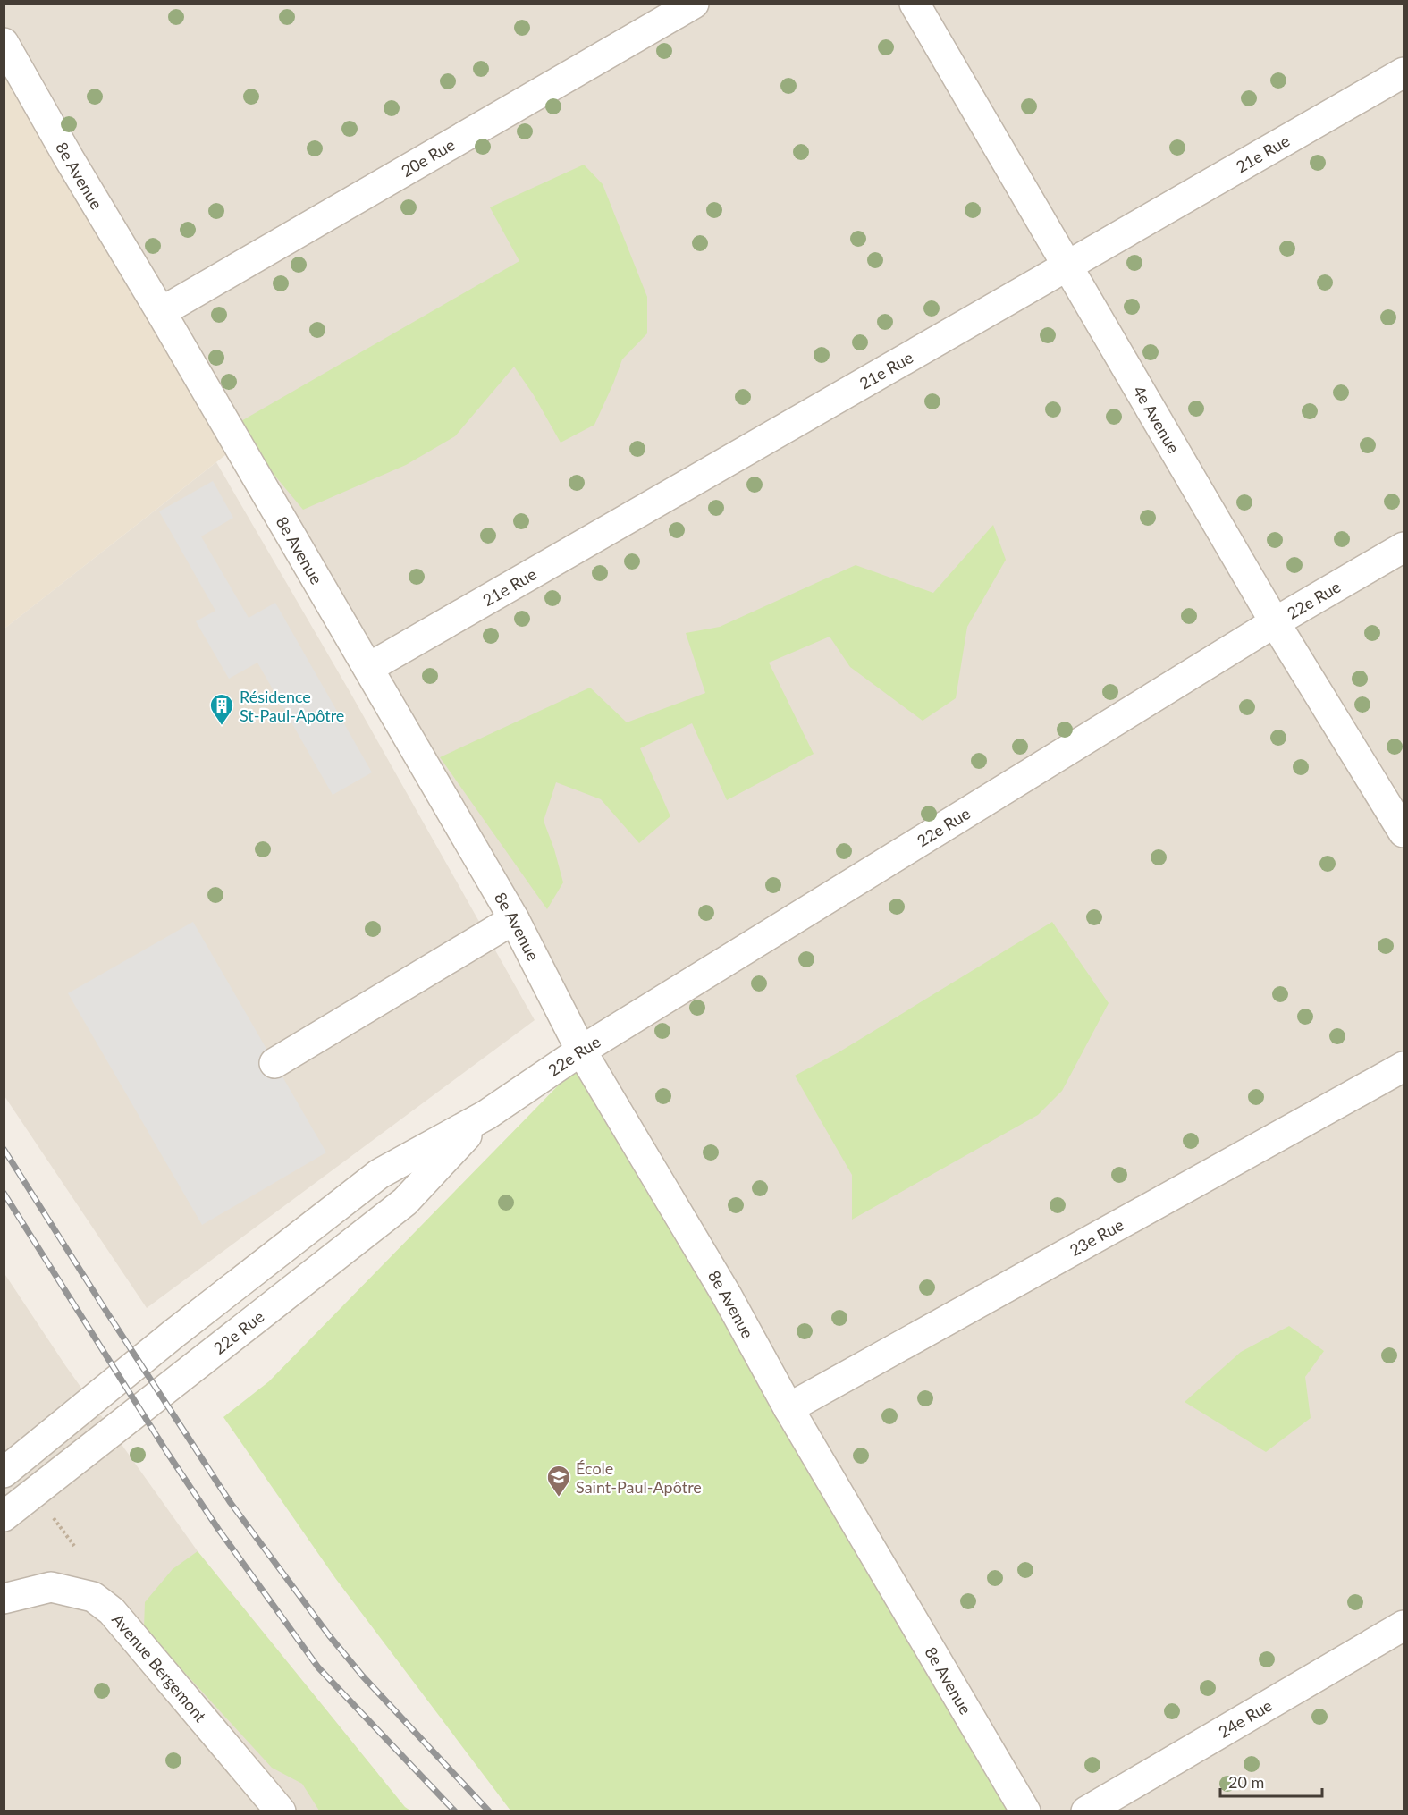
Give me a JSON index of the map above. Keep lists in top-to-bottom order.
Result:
{
  "streets": {
    "street": [
      "21e Rue",
      "20e Rue",
      "8e Avenue",
      "4e Avenue",
      "22e Rue",
      "23e Rue",
      "Avenue Bergemont",
      "24e Rue"
    ]
  },
  "crossings": [
    ["21e Rue", "8e Avenue"],
    ["21e Rue", "4e Avenue"],
    ["20e Rue", "8e Avenue"],
    ["8e Avenue", "22e Rue"],
    ["8e Avenue", "23e Rue"],
    ["4e Avenue", "22e Rue"]
  ],
  "places": {
    "building": ["Résidence St-Paul-Apôtre"],
    "school or university": ["École Saint-Paul-Apôtre"]
  },
  "scale_bar": "20 m"
}
